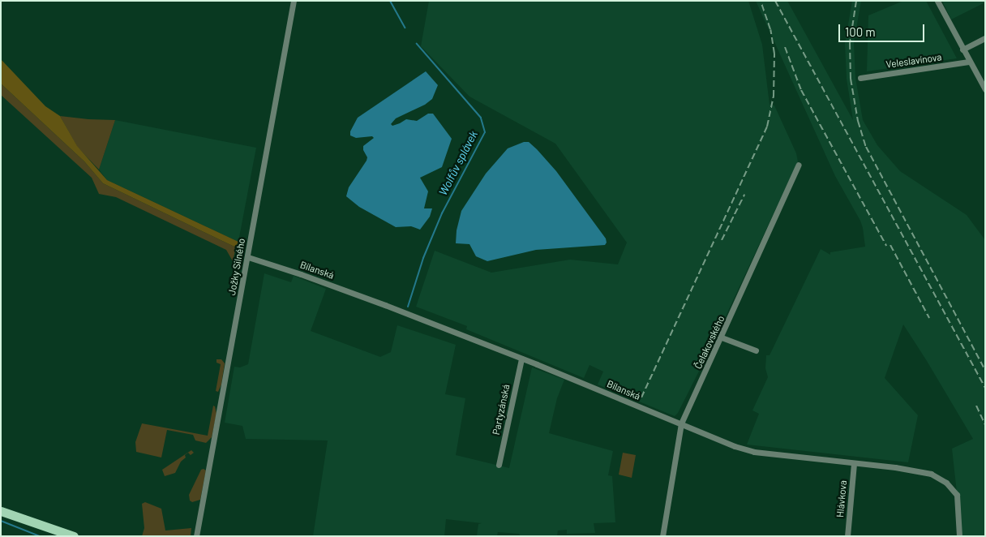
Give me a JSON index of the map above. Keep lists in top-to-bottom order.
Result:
{
  "streets": {
    "street": [
      "Veleslavínova",
      "Jožky Silného",
      "Bílanská",
      "Čelakovského",
      "Partyzánská",
      "Hlávkova"
    ]
  },
  "crossings": [
    ["Jožky Silného", "Bílanská"],
    ["Bílanská", "Čelakovského"],
    ["Bílanská", "Partyzánská"],
    ["Bílanská", "Hlávkova"]
  ],
  "water": ["Wolfův splávek"],
  "scale_bar": "100 m"
}
